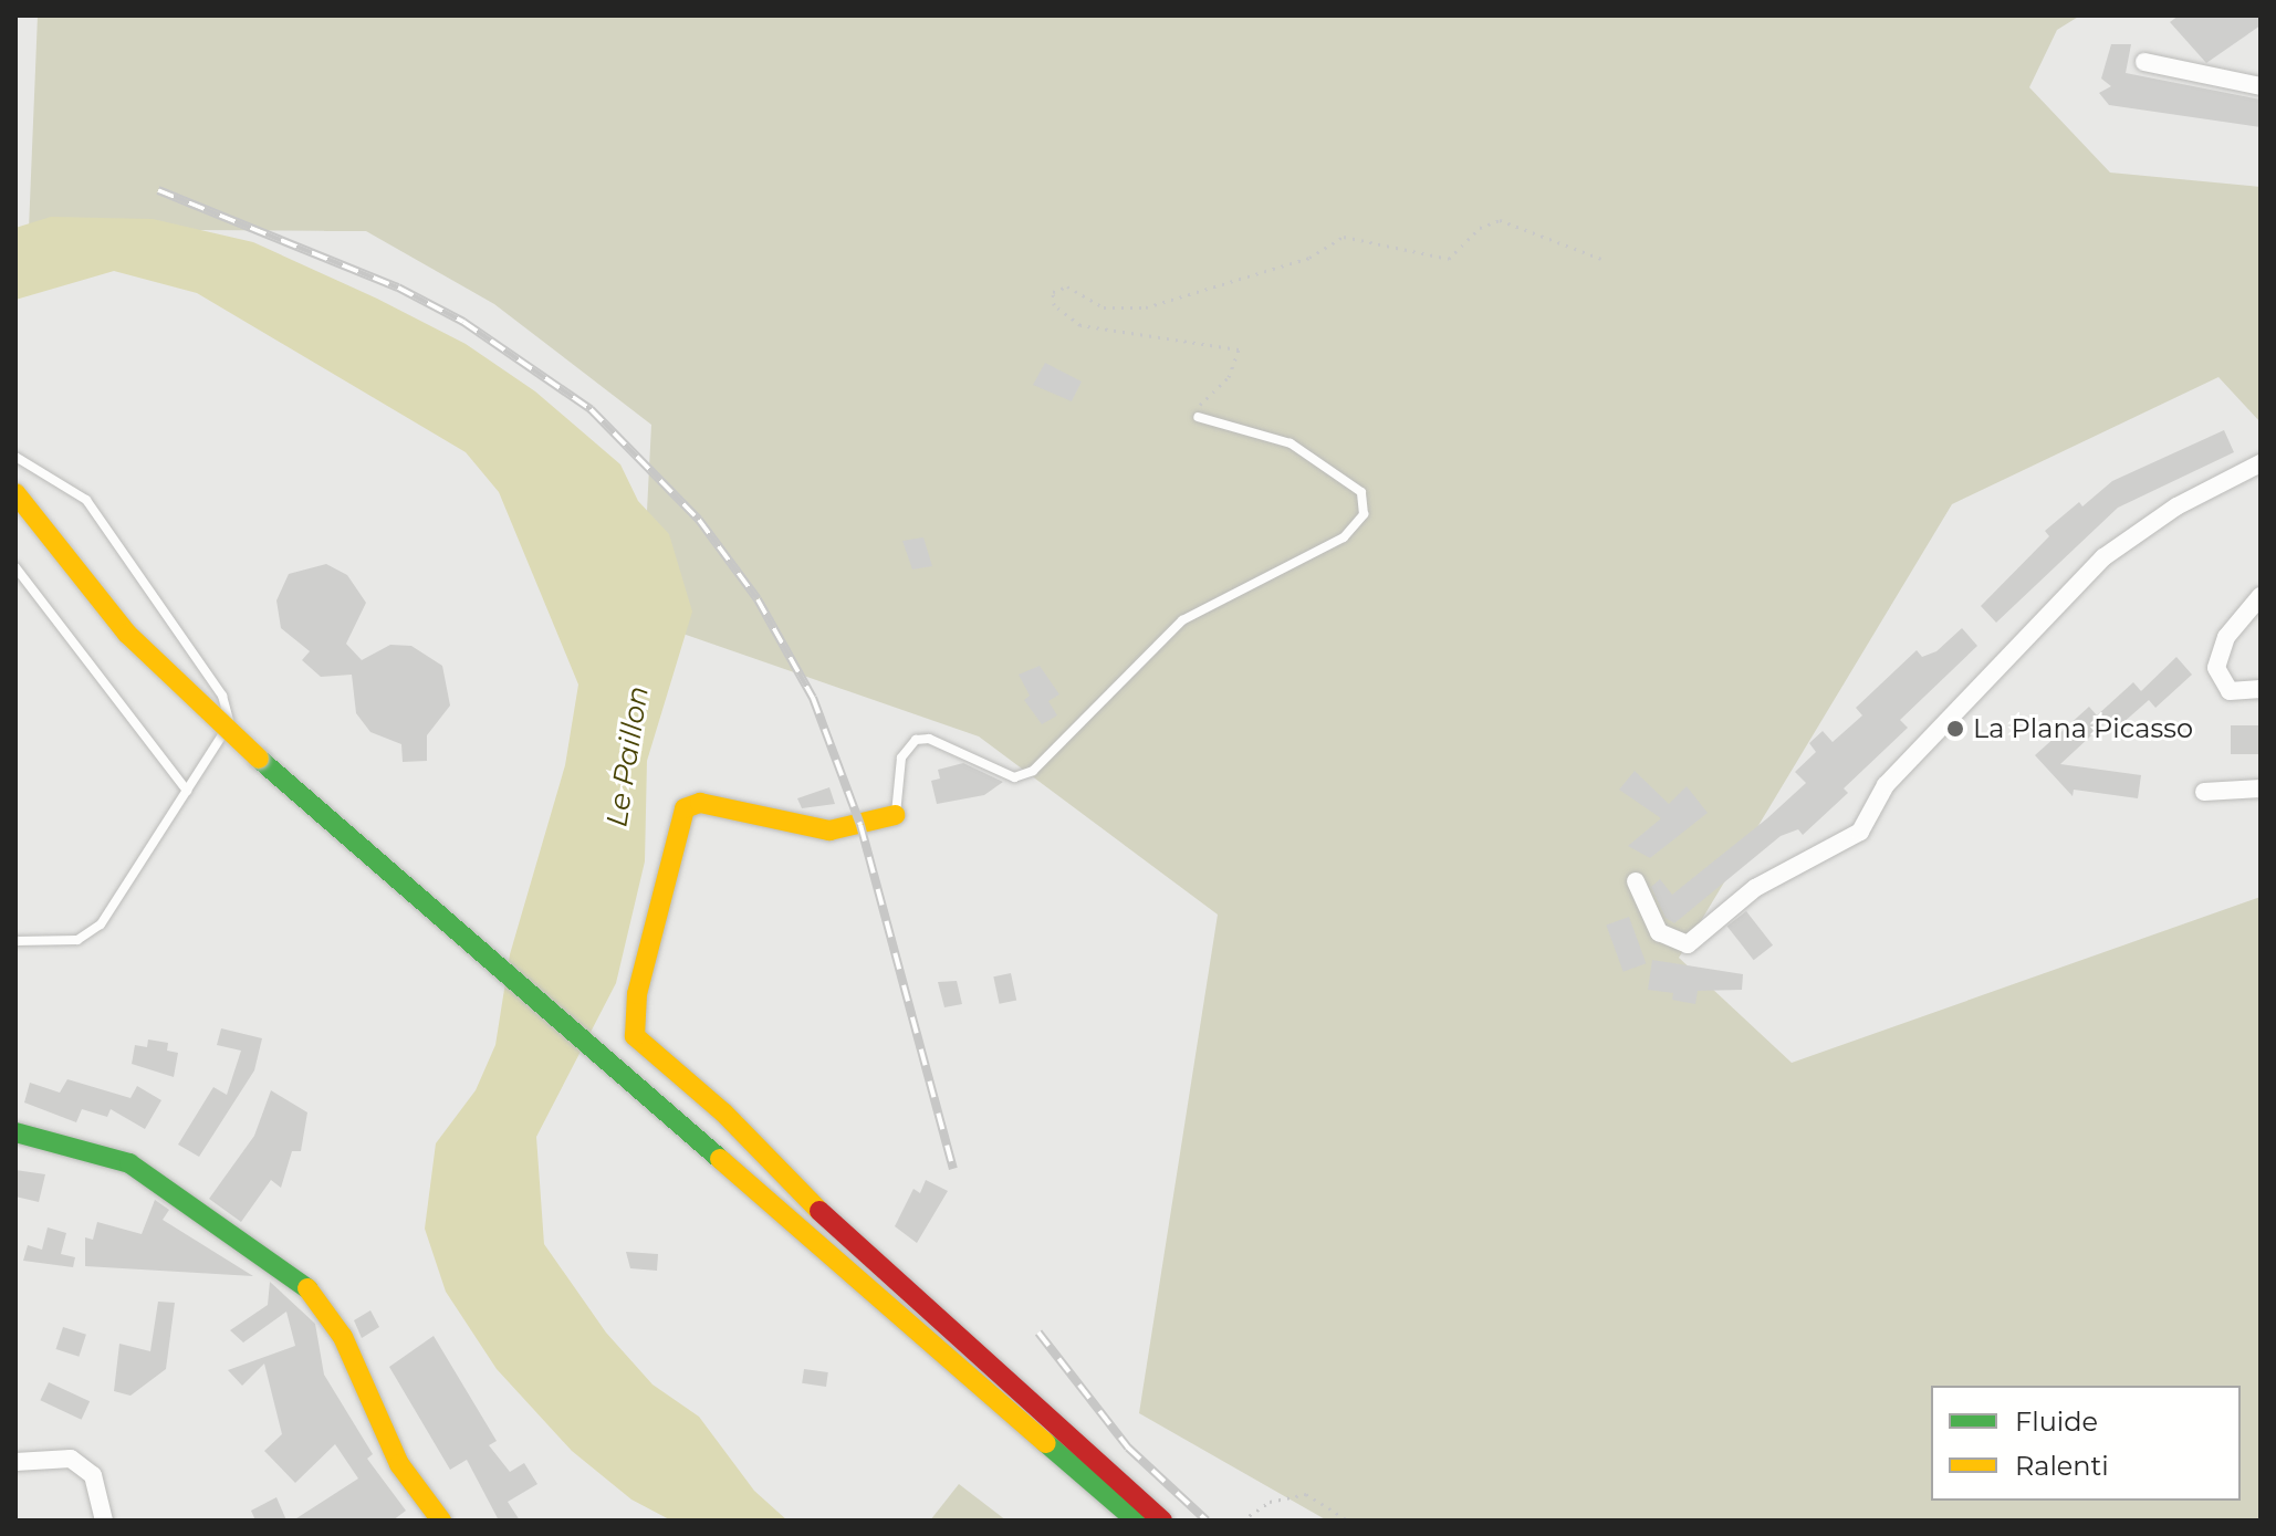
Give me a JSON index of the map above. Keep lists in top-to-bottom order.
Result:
{
  "water": ["Le Paillon"],
  "places": ["La Plana Picasso"],
  "legend": ["Fluide", "Ralenti"]
}
